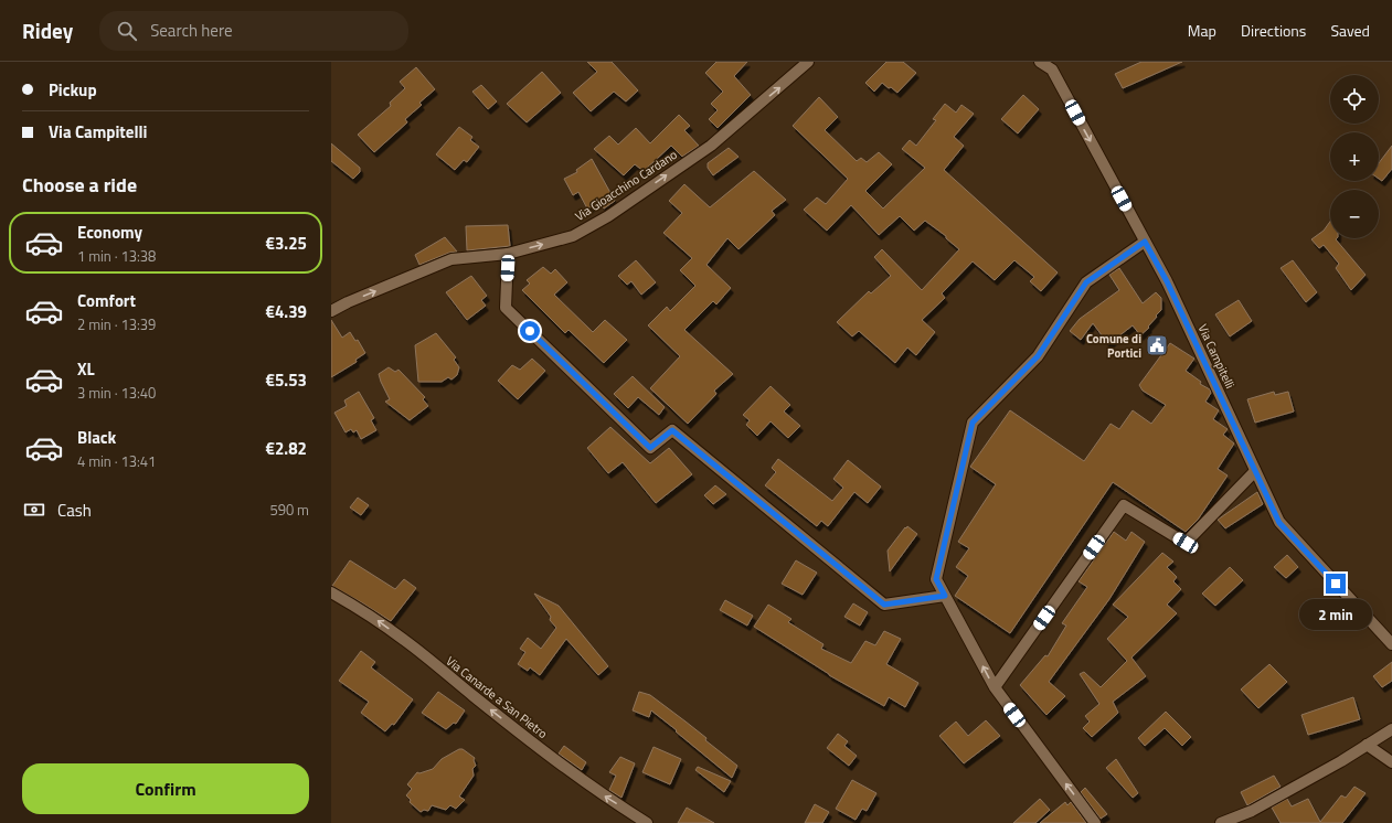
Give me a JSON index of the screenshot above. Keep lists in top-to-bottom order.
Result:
{
  "streets": {
    "street": ["Via Gioacchino Cardano", "Via Campitelli", "Via Canarde a San Pietro"]
  },
  "one_way": ["Via Gioacchino Cardano", "Via Canarde a San Pietro"],
  "places": {
    "public building": ["Comune di Portici"]
  },
  "page": {
    "header": "Ridey",
    "search": "Search here",
    "nav": ["Map", "Directions", "Saved"],
    "banner": ["Pickup", "Via Campitelli"],
    "map_buttons": ["+", "−"],
    "heading": "Choose a ride",
    "list": [
      {
        "name": "Economy",
        "note": "1 min · 13:38",
        "value": "€3.25"
      },
      {
        "name": "Comfort",
        "note": "2 min · 13:39",
        "value": "€4.39"
      },
      {
        "name": "XL",
        "note": "3 min · 13:40",
        "value": "€5.53"
      },
      {
        "name": "Black",
        "note": "4 min · 13:41",
        "value": "€2.82"
      }
    ],
    "pay": ["Cash", "590 m"],
    "bubble": "2 min",
    "buttons": "Confirm"
  }
}
